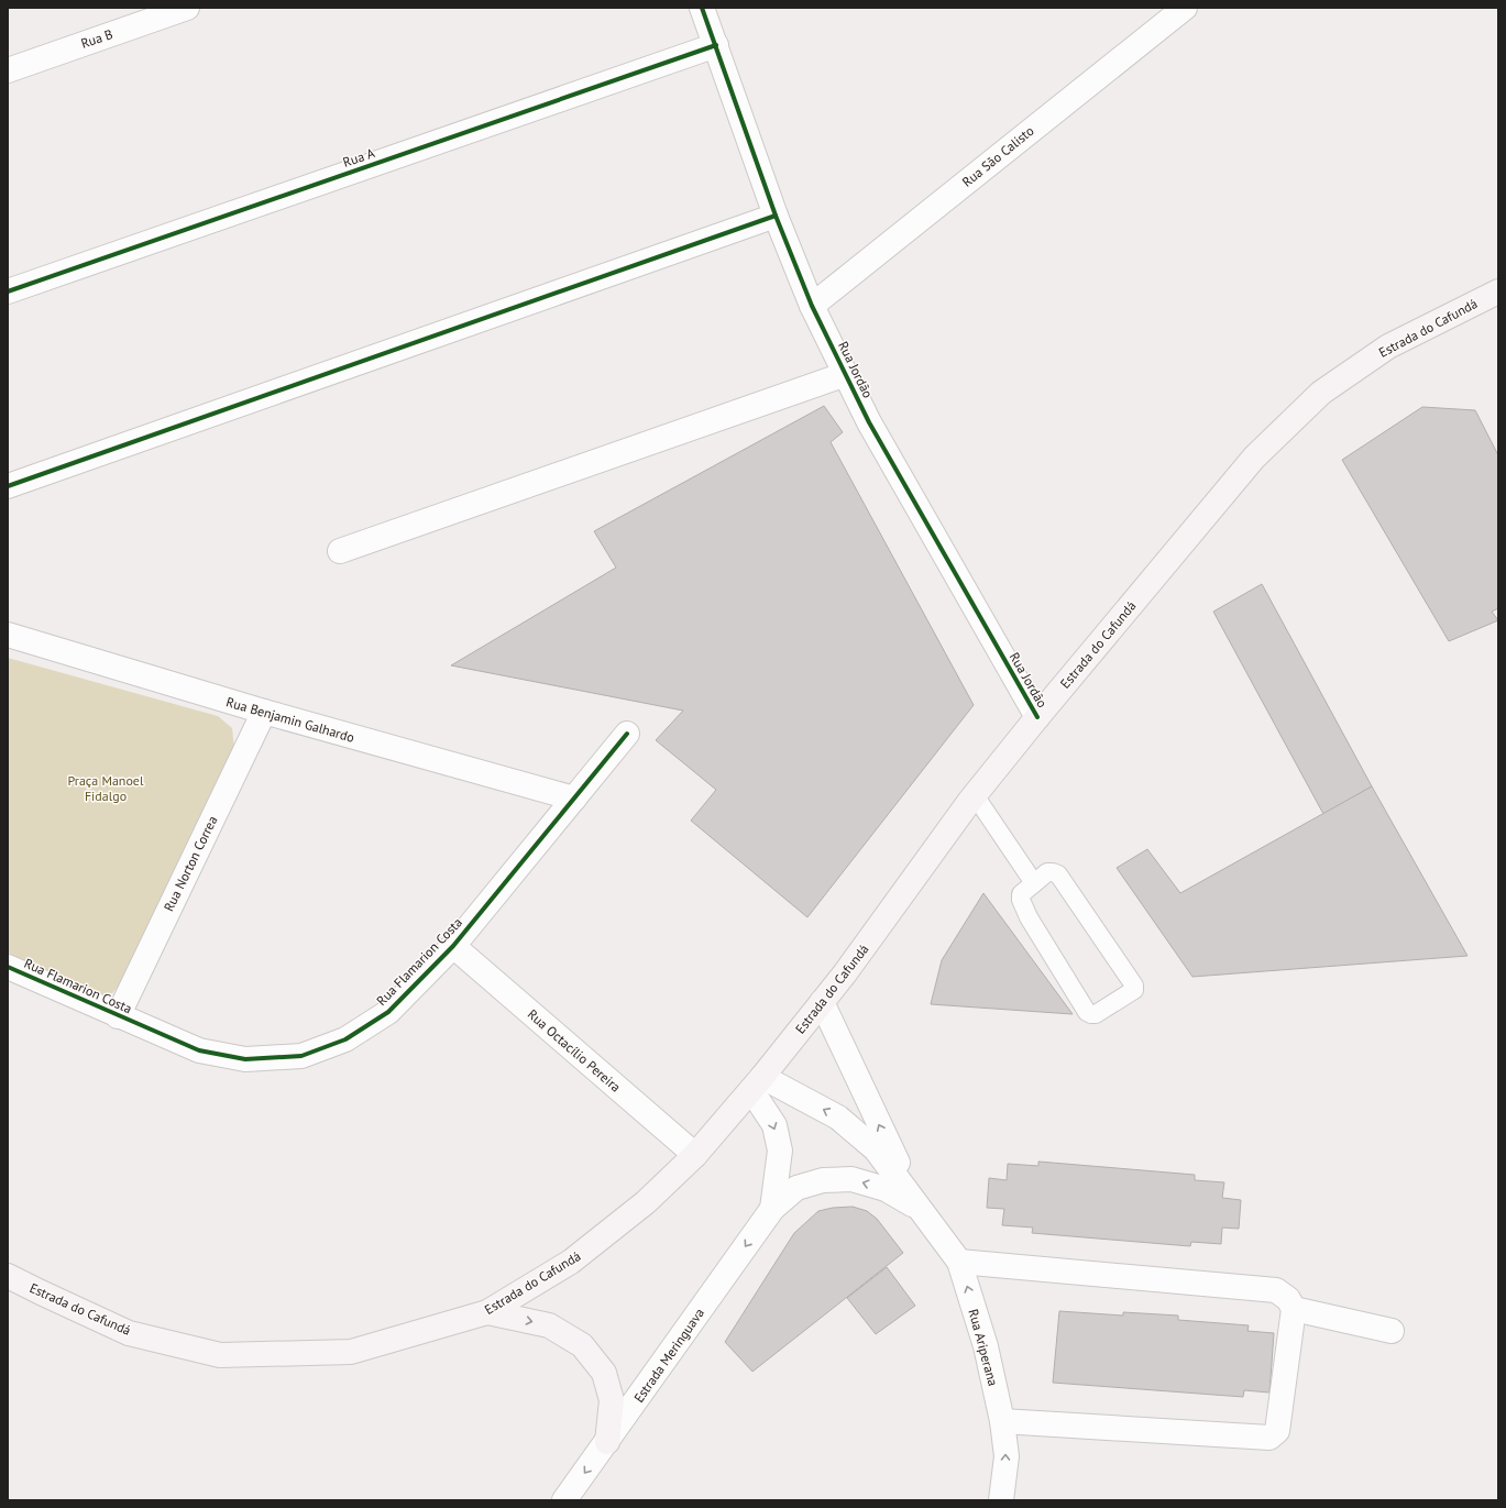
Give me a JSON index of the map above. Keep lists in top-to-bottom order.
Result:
{
  "streets": {
    "main road": ["Estrada do Cafundá"],
    "street": [
      "Rua B",
      "Rua São Calisto",
      "Rua A",
      "Rua Jordão",
      "Rua Benjamin Galhardo",
      "Rua Norton Correa",
      "Rua Flamarion Costa",
      "Rua Octacílio Pereira",
      "Rua Ariperana",
      "Estrada Meringuava"
    ]
  },
  "crossings": [
    ["Rua São Calisto", "Rua Jordão"],
    ["Rua A", "Rua Jordão"],
    ["Estrada do Cafundá", "Rua Jordão"],
    ["Estrada do Cafundá", "Rua Octacílio Pereira"],
    ["Estrada do Cafundá", "Rua Ariperana"],
    ["Estrada do Cafundá", "Estrada Meringuava"],
    ["Rua Benjamin Galhardo", "Rua Norton Correa"],
    ["Rua Benjamin Galhardo", "Rua Flamarion Costa"],
    ["Rua Norton Correa", "Rua Flamarion Costa"],
    ["Rua Flamarion Costa", "Rua Octacílio Pereira"],
    ["Rua Ariperana", "Estrada Meringuava"]
  ],
  "one_way": ["Rua Ariperana", "Estrada Meringuava"],
  "parks": ["Praça Manoel Fidalgo"]
}
